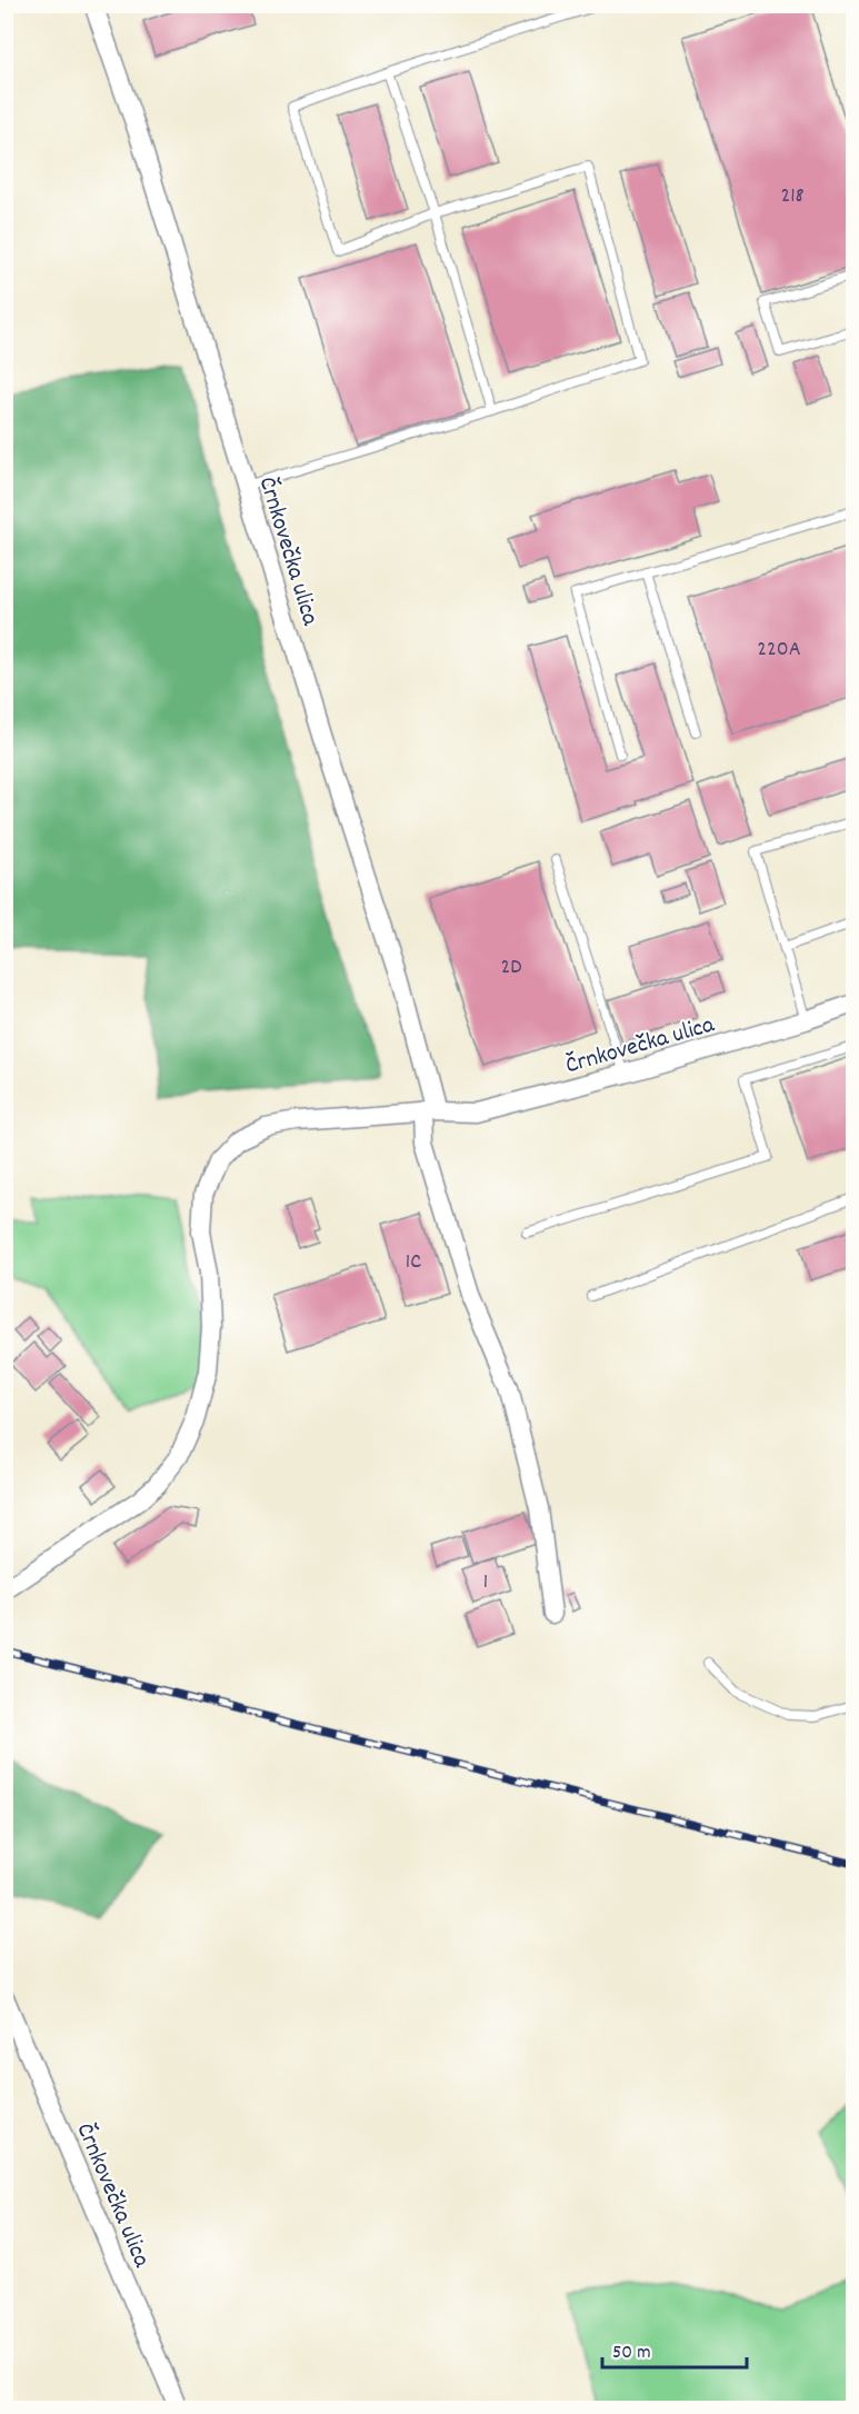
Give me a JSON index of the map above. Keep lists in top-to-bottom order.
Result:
{
  "streets": {
    "street": ["Črnkovečka ulica"]
  },
  "house_numbers": [
    "218",
    "220A",
    "2D",
    "1C",
    "1"
  ],
  "scale_bar": "50 m"
}
